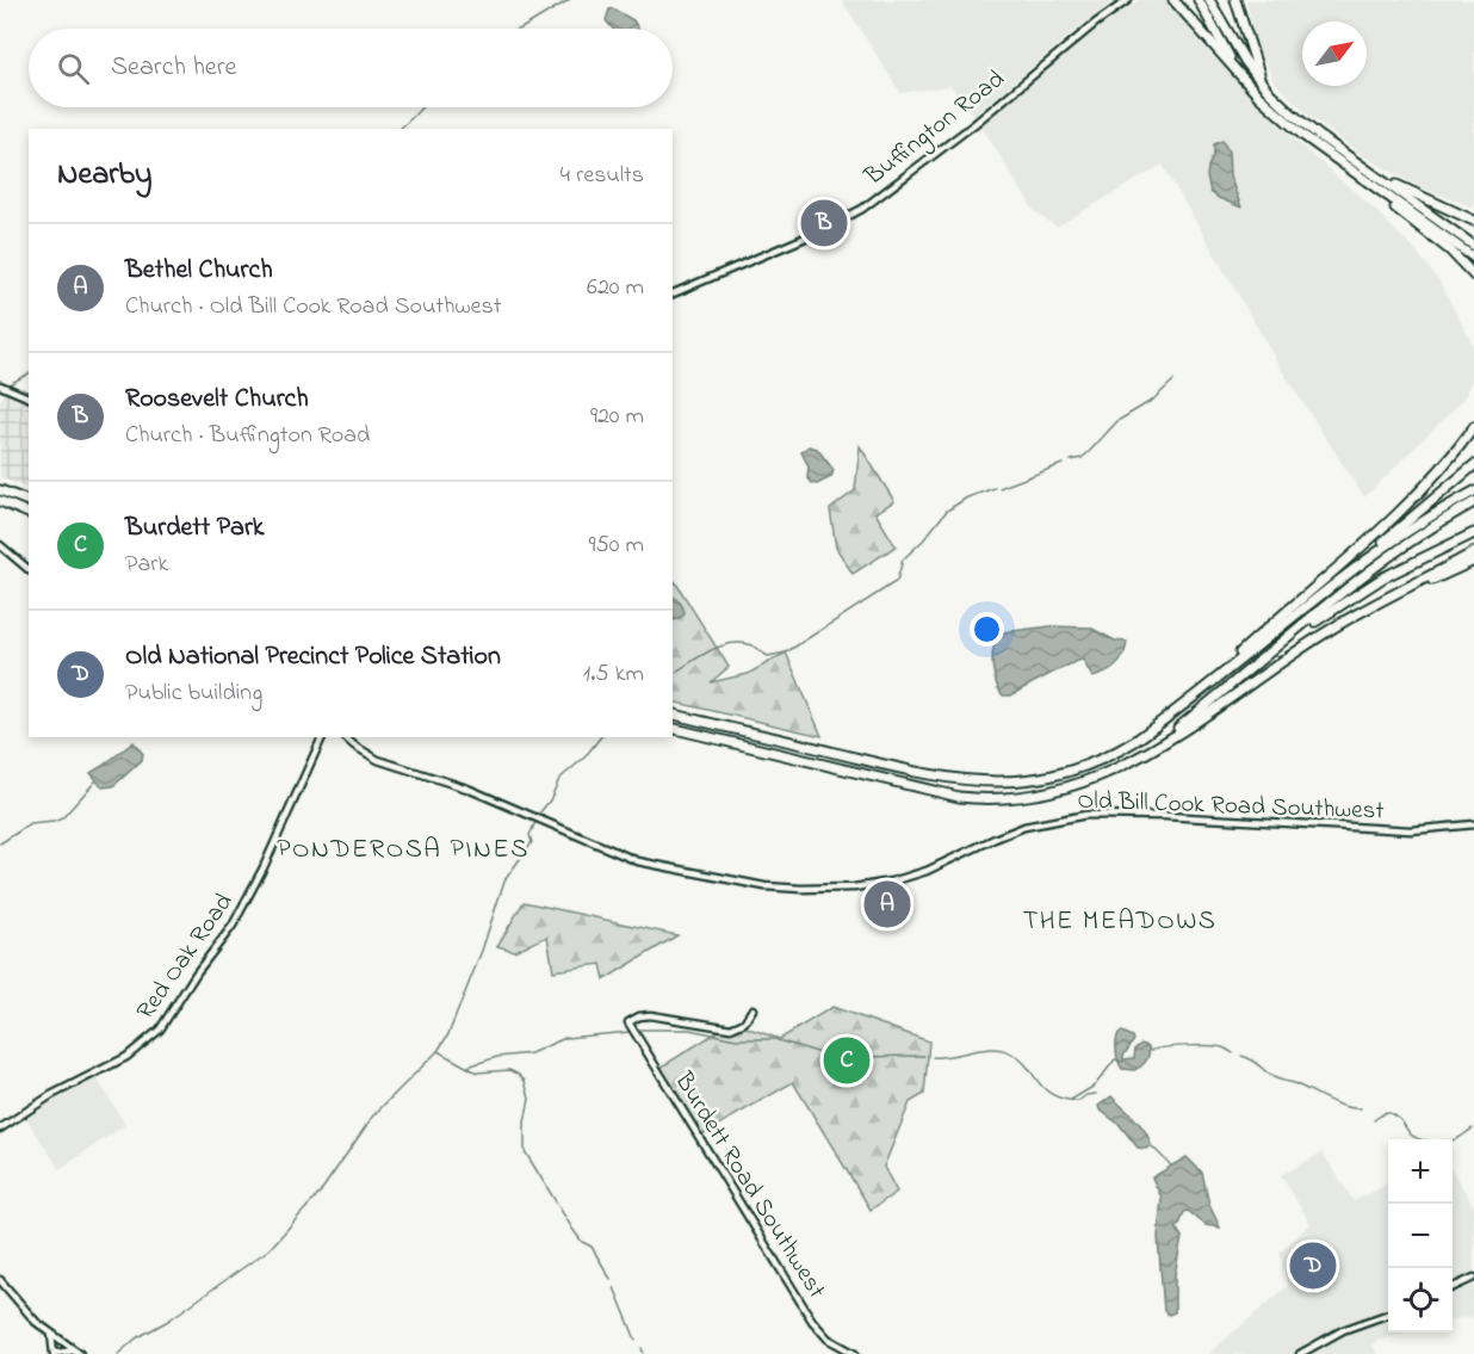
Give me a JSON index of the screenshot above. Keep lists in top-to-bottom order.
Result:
{
  "streets": {
    "street": [
      "Buffington Road",
      "Old Bill Cook Road Southwest",
      "Red Oak Road",
      "Burdett Road Southwest"
    ]
  },
  "districts": ["PONDEROSA PINES", "THE MEADOWS"],
  "north": "top right",
  "page": {
    "search": "Search here",
    "heading": ["Nearby", "4 results"],
    "pins": [
      "B",
      "A",
      "C",
      "D"
    ],
    "list": [
      {
        "mark": "A",
        "name": "Bethel Church",
        "note": "Church · Old Bill Cook Road Southwest",
        "value": "620 m"
      },
      {
        "mark": "B",
        "name": "Roosevelt Church",
        "note": "Church · Buffington Road",
        "value": "920 m"
      },
      {
        "mark": "C",
        "name": "Burdett Park",
        "note": "Park",
        "value": "950 m"
      },
      {
        "mark": "D",
        "name": "Old National Precinct Police Station",
        "note": "Public building",
        "value": "1.5 km"
      }
    ],
    "map_buttons": ["+", "−"]
  }
}
